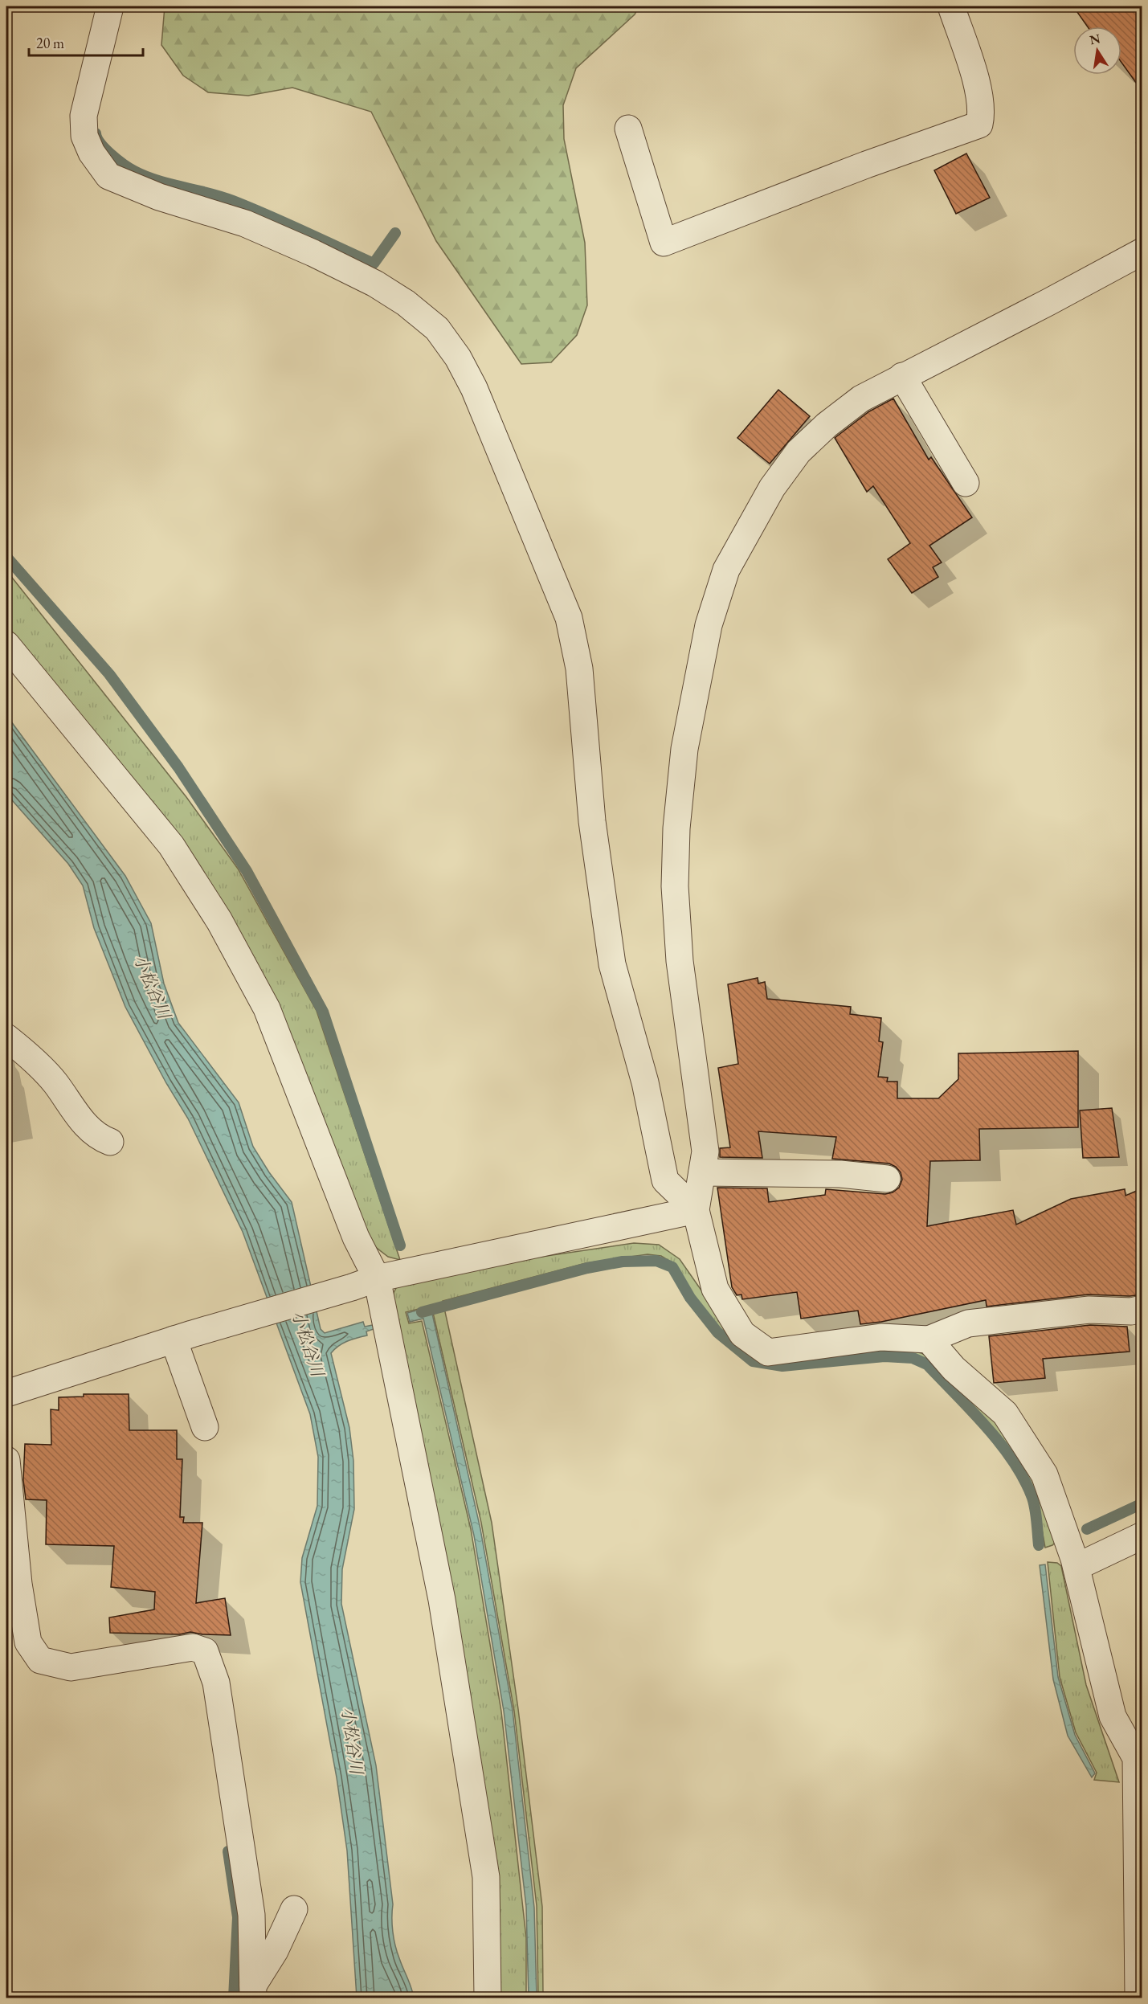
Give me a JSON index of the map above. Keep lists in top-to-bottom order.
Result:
{
  "water": ["小松谷川"],
  "scale_bar": "20 m",
  "north": "top"
}
